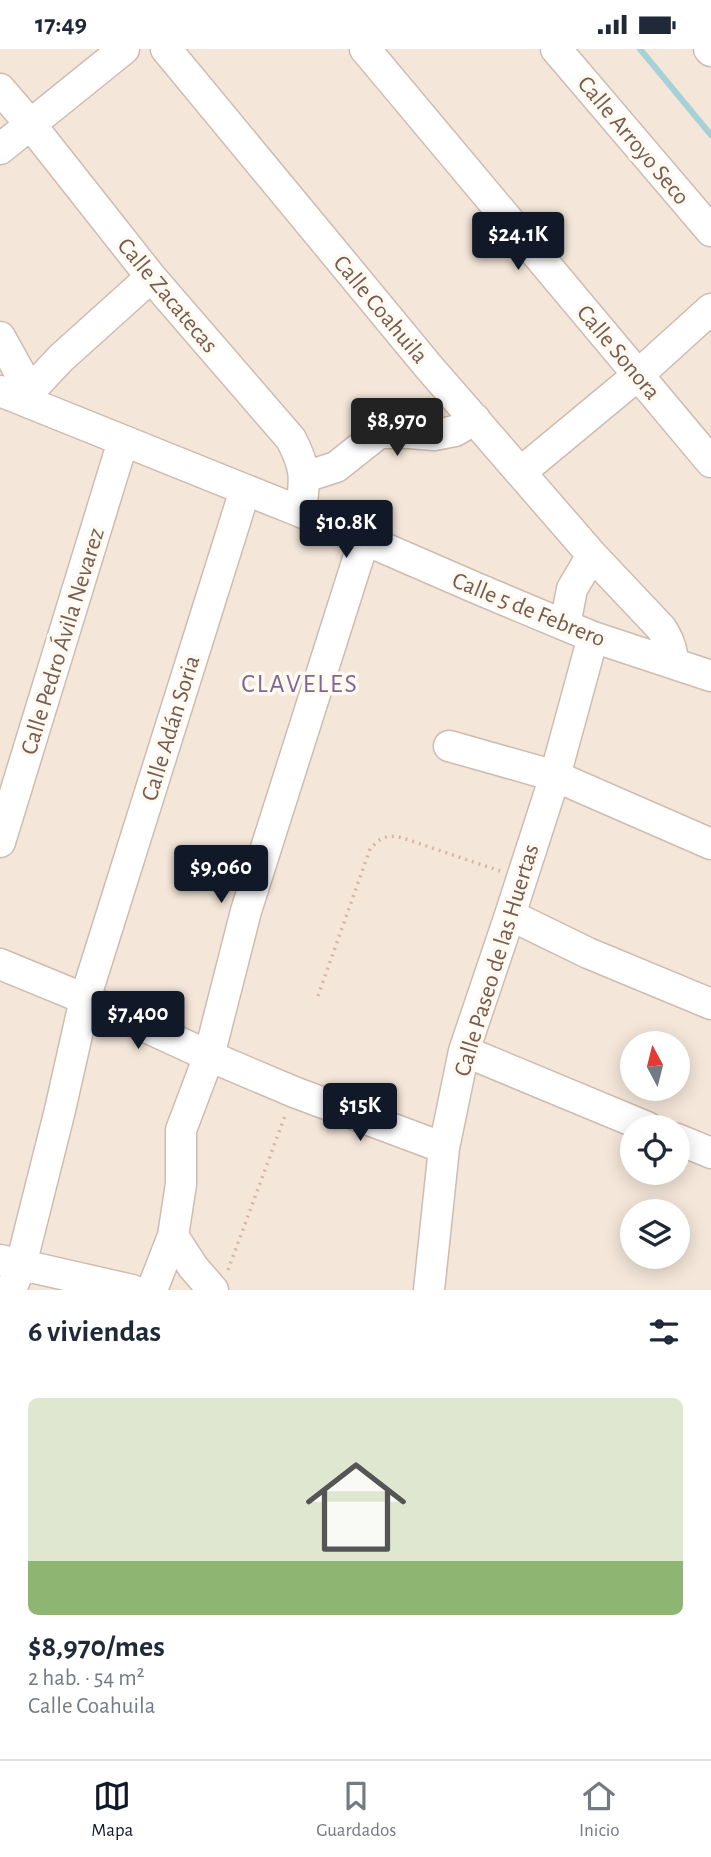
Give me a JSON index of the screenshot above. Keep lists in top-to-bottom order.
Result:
{
  "streets": {
    "street": [
      "Calle Arroyo Seco",
      "Calle Zacatecas",
      "Calle Coahuila",
      "Calle Sonora",
      "Calle 5 de Febrero",
      "Calle Pedro Ávila Nevarez",
      "Calle Adán Soria",
      "Calle Paseo de las Huertas"
    ]
  },
  "crossings": [
    ["Calle Zacatecas", "Calle 5 de Febrero"],
    ["Calle Coahuila", "Calle 5 de Febrero"],
    ["Calle 5 de Febrero", "Calle Pedro Ávila Nevarez"],
    ["Calle 5 de Febrero", "Calle Adán Soria"],
    ["Calle 5 de Febrero", "Calle Paseo de las Huertas"]
  ],
  "districts": ["CLAVELES"],
  "north": "top",
  "page": {
    "status": "17:49",
    "price": [
      "$24.1K",
      "$8,970",
      "$10.8K",
      "$9,060",
      "$7,400",
      "$15K"
    ],
    "heading": "6 viviendas",
    "list": [
      {
        "name": "$8,970/mes",
        "note": "2 hab. · 54 m² · Calle Coahuila"
      }
    ],
    "tabs": ["Mapa", "Guardados", "Inicio"]
  }
}
